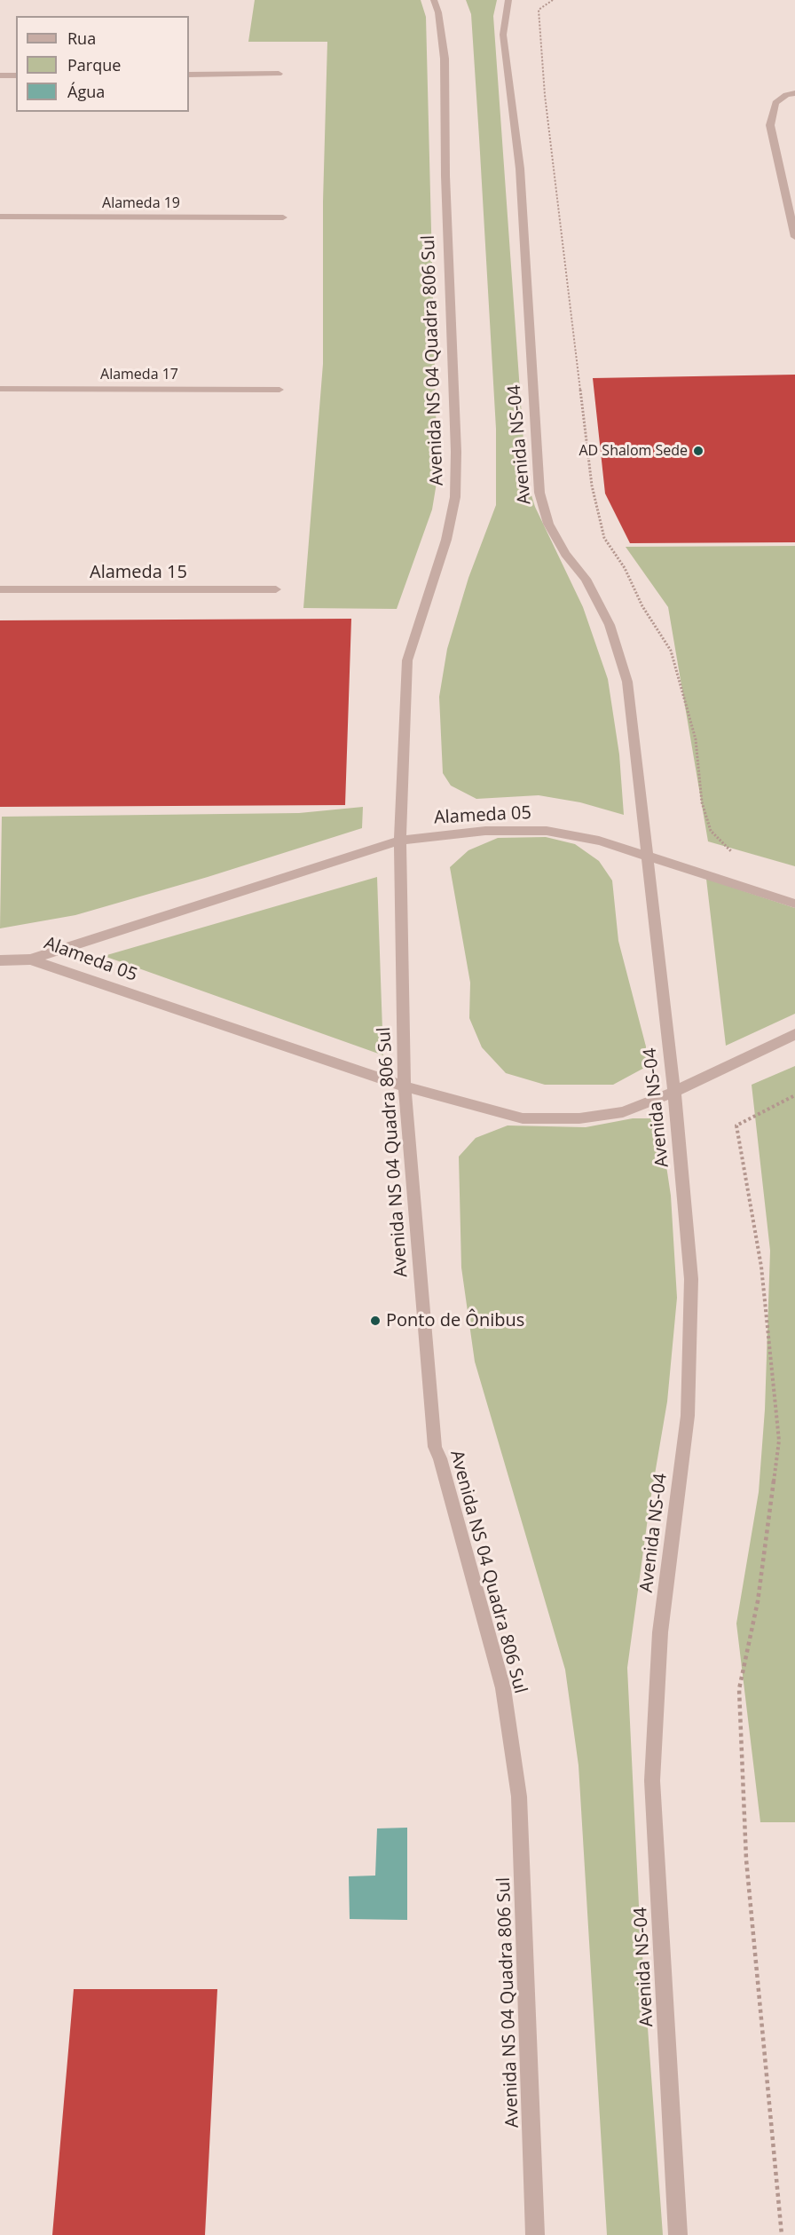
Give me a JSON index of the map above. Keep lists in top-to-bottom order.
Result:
{
  "streets": {
    "street": [
      "Alameda 19",
      "Avenida NS 04 Quadra 806 Sul",
      "Alameda 17",
      "Avenida NS-04",
      "Alameda 15",
      "Alameda 05"
    ]
  },
  "crossings": [
    ["Avenida NS 04 Quadra 806 Sul", "Alameda 05"],
    ["Avenida NS-04", "Alameda 05"]
  ],
  "places": ["AD Shalom Sede", "Ponto de Ônibus"],
  "legend": ["Rua", "Parque", "Água"]
}
